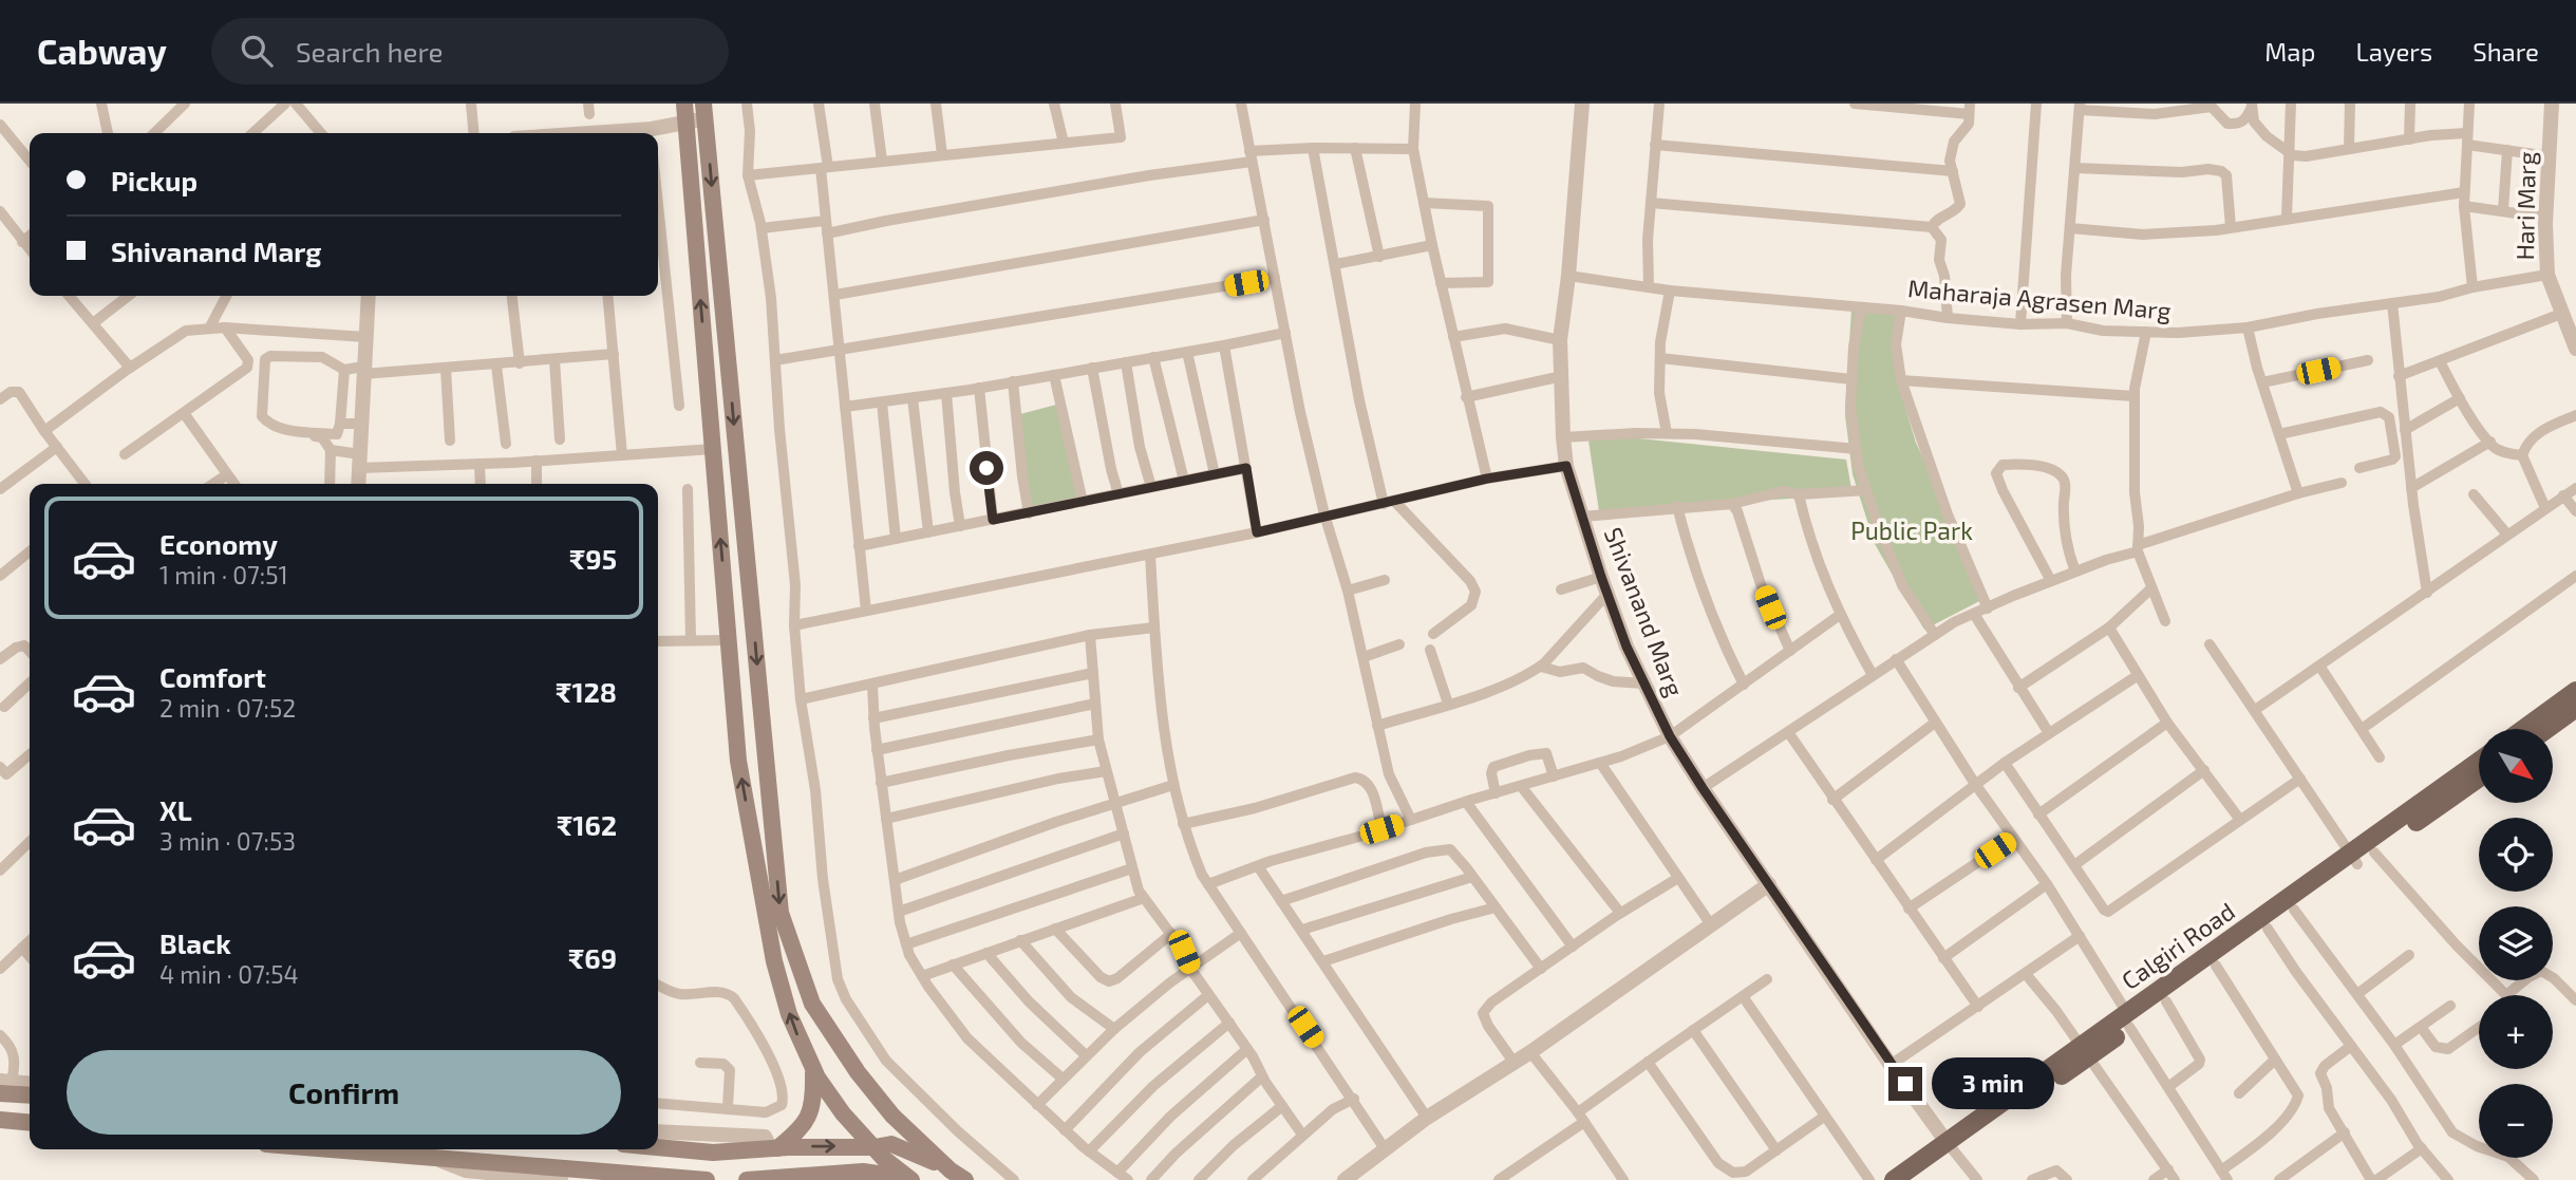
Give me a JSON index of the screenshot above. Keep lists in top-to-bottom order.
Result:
{
  "streets": {
    "main road": ["Calgiri Road"],
    "street": ["Hari Marg", "Maharaja Agrasen Marg", "Shivanand Marg"]
  },
  "crossings": [
    ["Hari Marg", "Maharaja Agrasen Marg"],
    ["Maharaja Agrasen Marg", "Shivanand Marg"],
    ["Shivanand Marg", "Calgiri Road"]
  ],
  "parks": ["Public Park"],
  "north": "bottom right",
  "page": {
    "header": "Cabway",
    "search": "Search here",
    "nav": ["Map", "Layers", "Share"],
    "banner": ["Pickup", "Shivanand Marg"],
    "list": [
      {
        "name": "Economy",
        "note": "1 min · 07:51",
        "value": "₹95"
      },
      {
        "name": "Comfort",
        "note": "2 min · 07:52",
        "value": "₹128"
      },
      {
        "name": "XL",
        "note": "3 min · 07:53",
        "value": "₹162"
      },
      {
        "name": "Black",
        "note": "4 min · 07:54",
        "value": "₹69"
      }
    ],
    "map_buttons": ["+", "−"],
    "buttons": "Confirm",
    "bubble": "3 min"
  }
}
